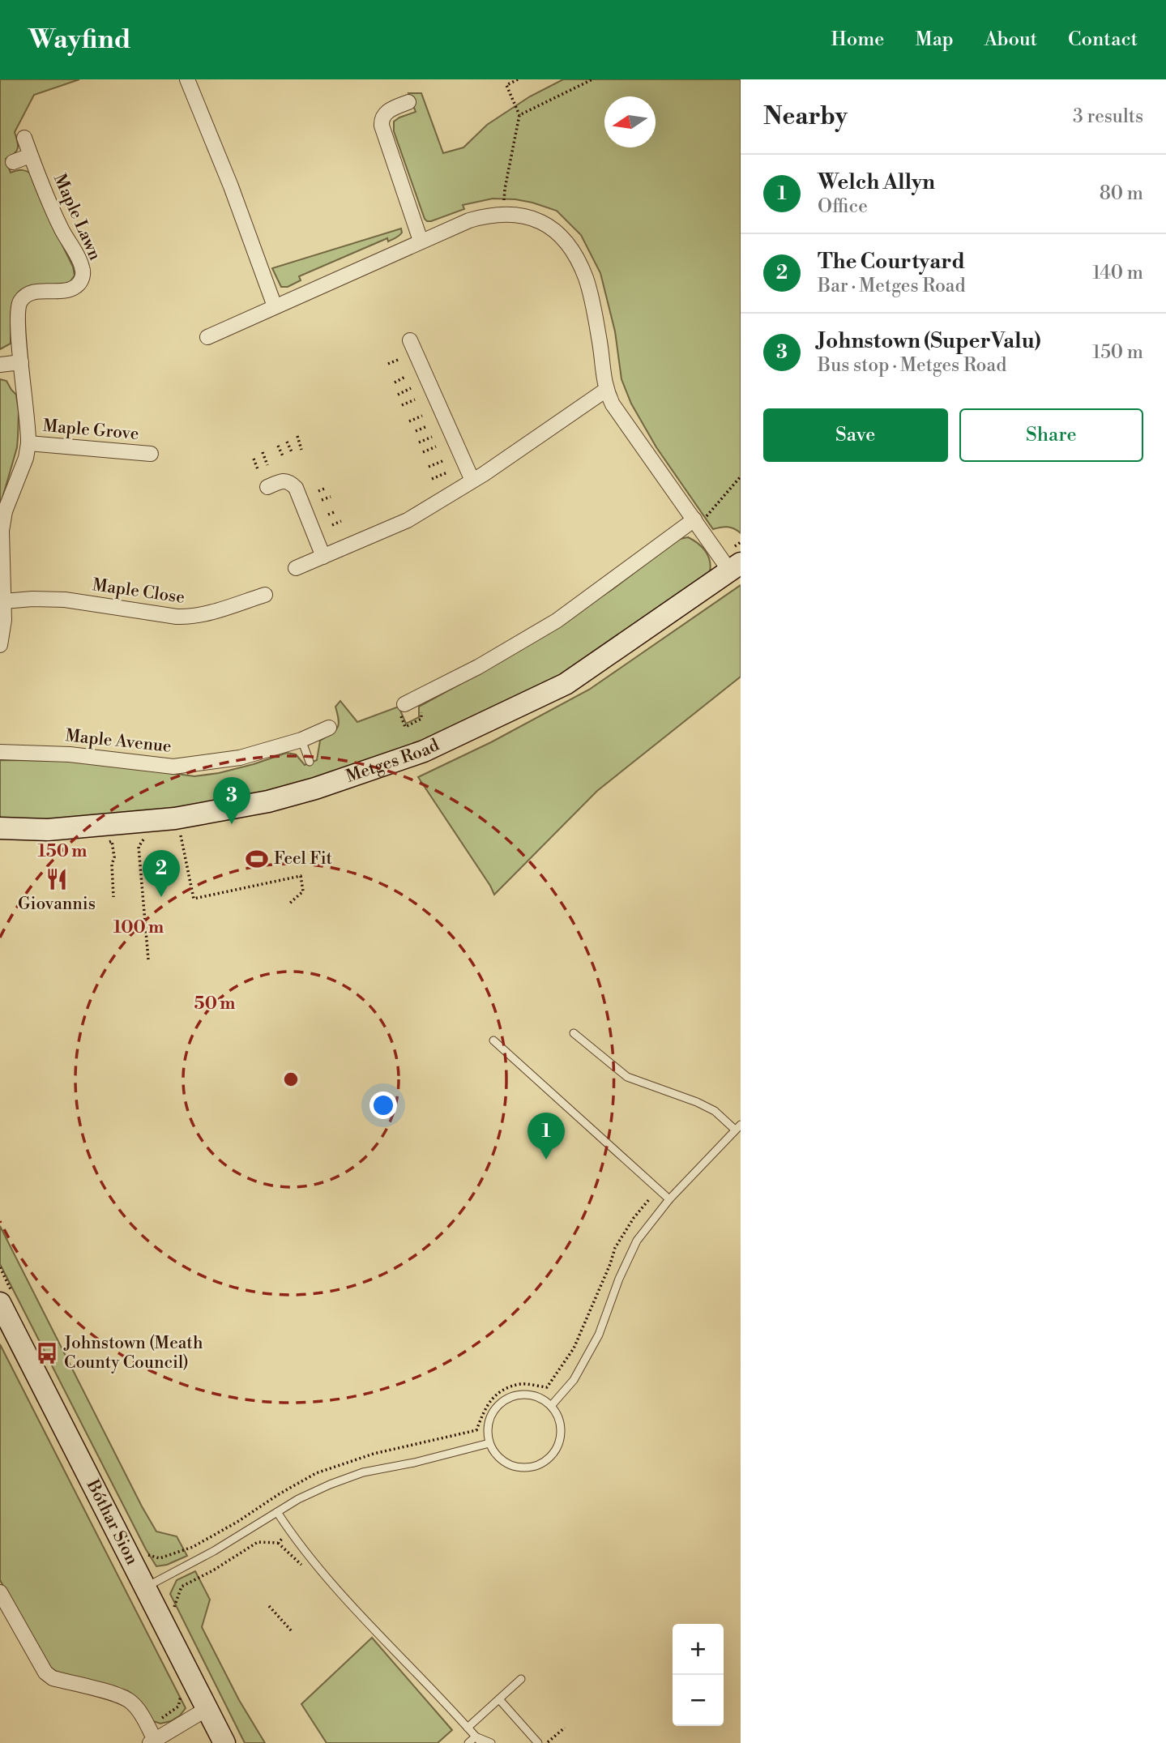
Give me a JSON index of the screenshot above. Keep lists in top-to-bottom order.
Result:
{
  "streets": {
    "street": [
      "Maple Lawn",
      "Maple Grove",
      "Maple Close",
      "Maple Avenue",
      "Metges Road",
      "Bóthar Sion"
    ]
  },
  "places": {
    "sports": ["Feel Fit"],
    "restaurant": ["Giovannis"],
    "bus stop": ["Johnstown (Meath County Council)"]
  },
  "north": "left",
  "page": {
    "header": "Wayfind",
    "nav": [
      "Home",
      "Map",
      "About",
      "Contact"
    ],
    "heading": ["Nearby", "3 results"],
    "list": [
      {
        "mark": "1",
        "name": "Welch Allyn",
        "note": "Office",
        "value": "80 m"
      },
      {
        "mark": "2",
        "name": "The Courtyard",
        "note": "Bar · Metges Road",
        "value": "140 m"
      },
      {
        "mark": "3",
        "name": "Johnstown (SuperValu)",
        "note": "Bus stop · Metges Road",
        "value": "150 m"
      }
    ],
    "buttons": ["Save", "Share"],
    "pins": ["3", "2", "1"],
    "map_buttons": ["+", "−"]
  },
  "rings": ["150 m", "100 m", "50 m"]
}
